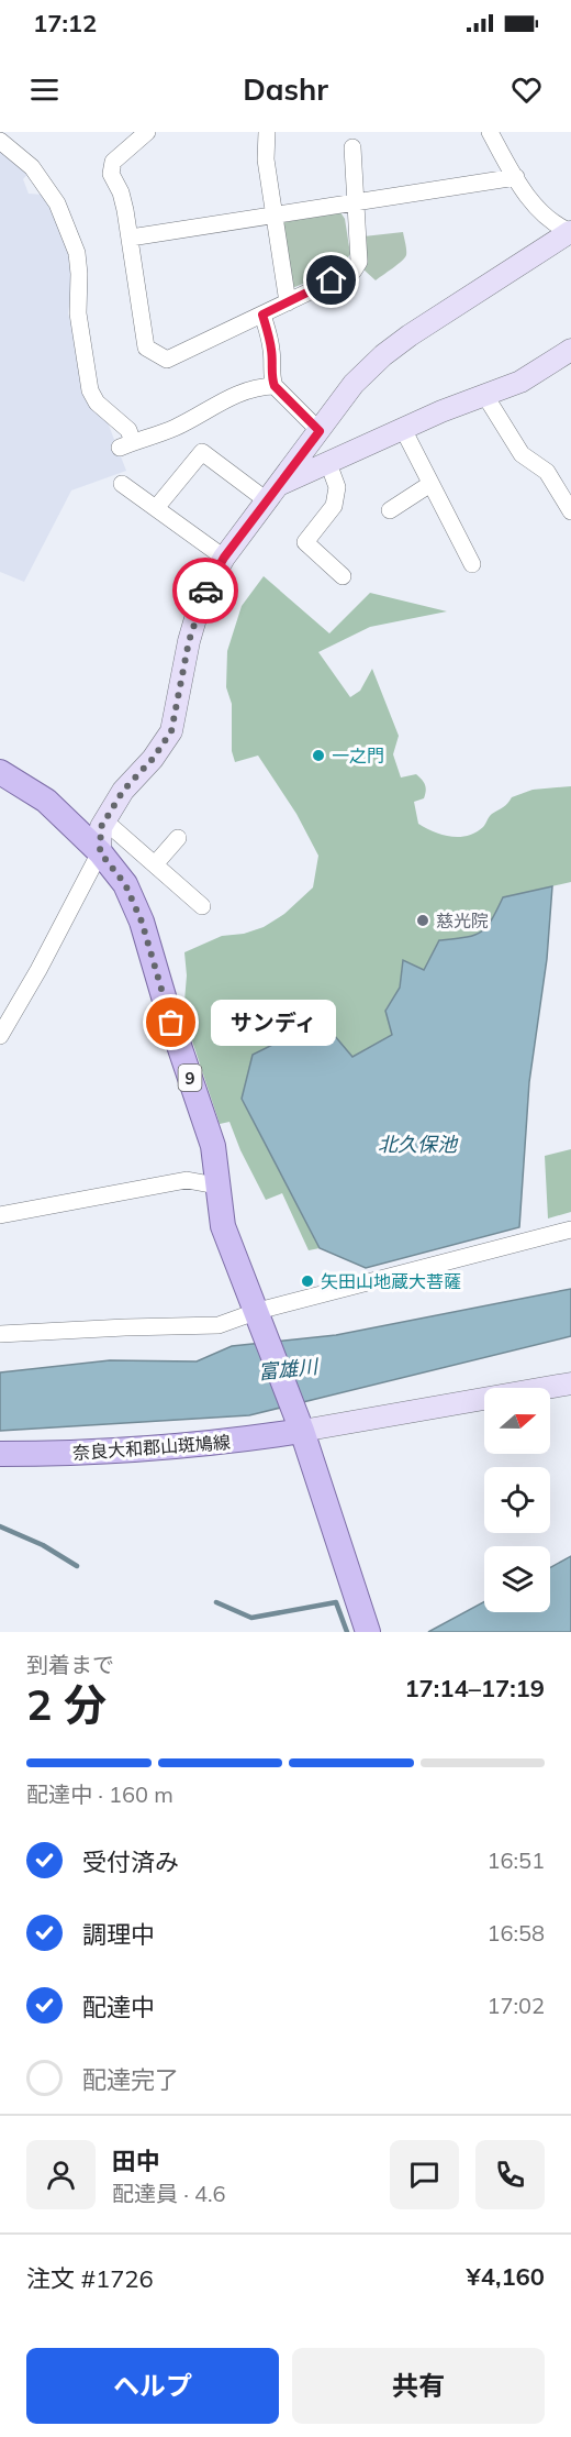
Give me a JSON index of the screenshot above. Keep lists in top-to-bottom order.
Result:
{
  "streets": {
    "main road": ["9", "奈良大和郡山斑鳩線"]
  },
  "crossings": [
    ["9", "奈良大和郡山斑鳩線"]
  ],
  "water": ["北久保池", "富雄川"],
  "places": [
    "一之門",
    "慈光院",
    "サンディ",
    "矢田山地蔵大菩薩"
  ],
  "north": "right",
  "page": {
    "status": "17:12",
    "header": "Dashr",
    "bubble": "サンディ",
    "heading": ["2 分", "到着まで", "17:14–17:19"],
    "panel": [
      "田中",
      "配達員 · 4.6",
      "注文 #1726",
      "¥4,160"
    ],
    "bar": "配達中 · 160 m",
    "list": [
      ["受付済み", "16:51"],
      ["調理中", "16:58"],
      ["配達中", "17:02"],
      "配達完了"
    ],
    "buttons": ["ヘルプ", "共有"]
  }
}
